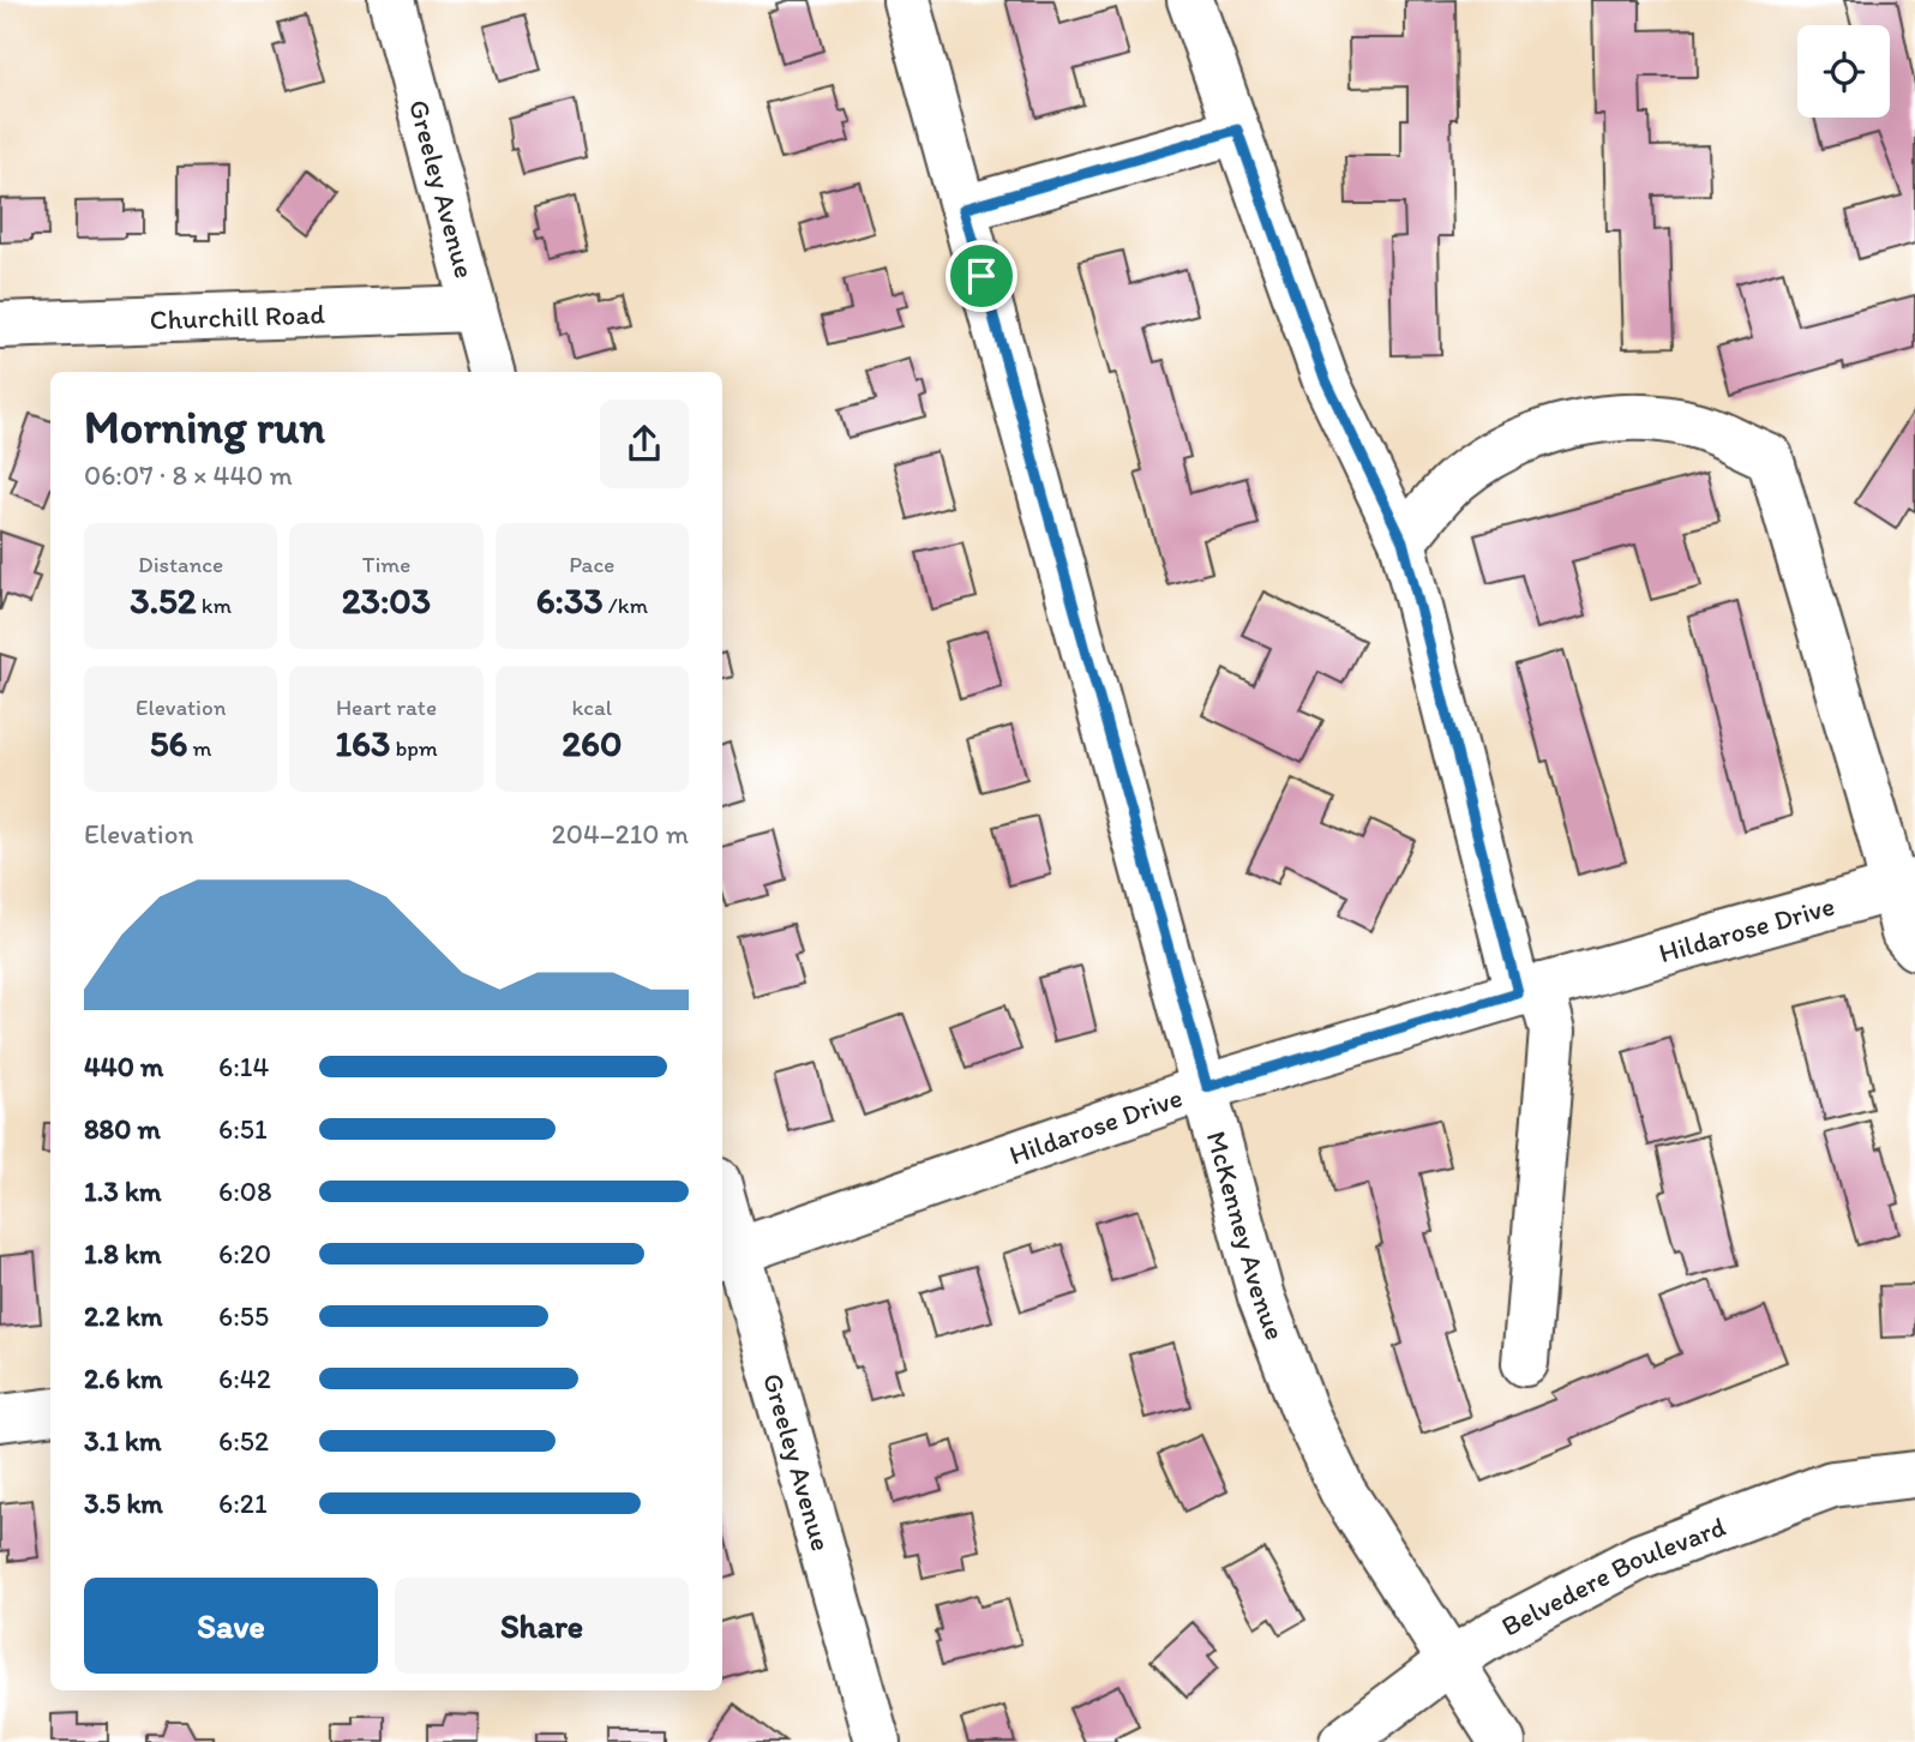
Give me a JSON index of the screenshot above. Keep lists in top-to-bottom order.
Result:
{
  "streets": {
    "street": [
      "Greeley Avenue",
      "Churchill Road",
      "Hildarose Drive",
      "McKenney Avenue",
      "Belvedere Boulevard"
    ]
  },
  "crossings": [
    ["Greeley Avenue", "Churchill Road"],
    ["Greeley Avenue", "Hildarose Drive"],
    ["Hildarose Drive", "McKenney Avenue"],
    ["McKenney Avenue", "Belvedere Boulevard"]
  ],
  "page": {
    "heading": ["Morning run", "06:07 · 8 × 440 m"],
    "stats": [
      ["Distance", "3.52 km"],
      ["Time", "23:03"],
      ["Pace", "6:33 /km"],
      ["Elevation", "56 m"],
      ["Heart rate", "163 bpm"],
      ["kcal", "260"]
    ],
    "chart": ["Elevation", "204–210 m"],
    "list": [
      {
        "name": "440 m",
        "note": "6:14"
      },
      {
        "name": "880 m",
        "note": "6:51"
      },
      {
        "name": "1.3 km",
        "note": "6:08"
      },
      {
        "name": "1.8 km",
        "note": "6:20"
      },
      {
        "name": "2.2 km",
        "note": "6:55"
      },
      {
        "name": "2.6 km",
        "note": "6:42"
      },
      {
        "name": "3.1 km",
        "note": "6:52"
      },
      {
        "name": "3.5 km",
        "note": "6:21"
      }
    ],
    "buttons": ["Save", "Share"]
  }
}
